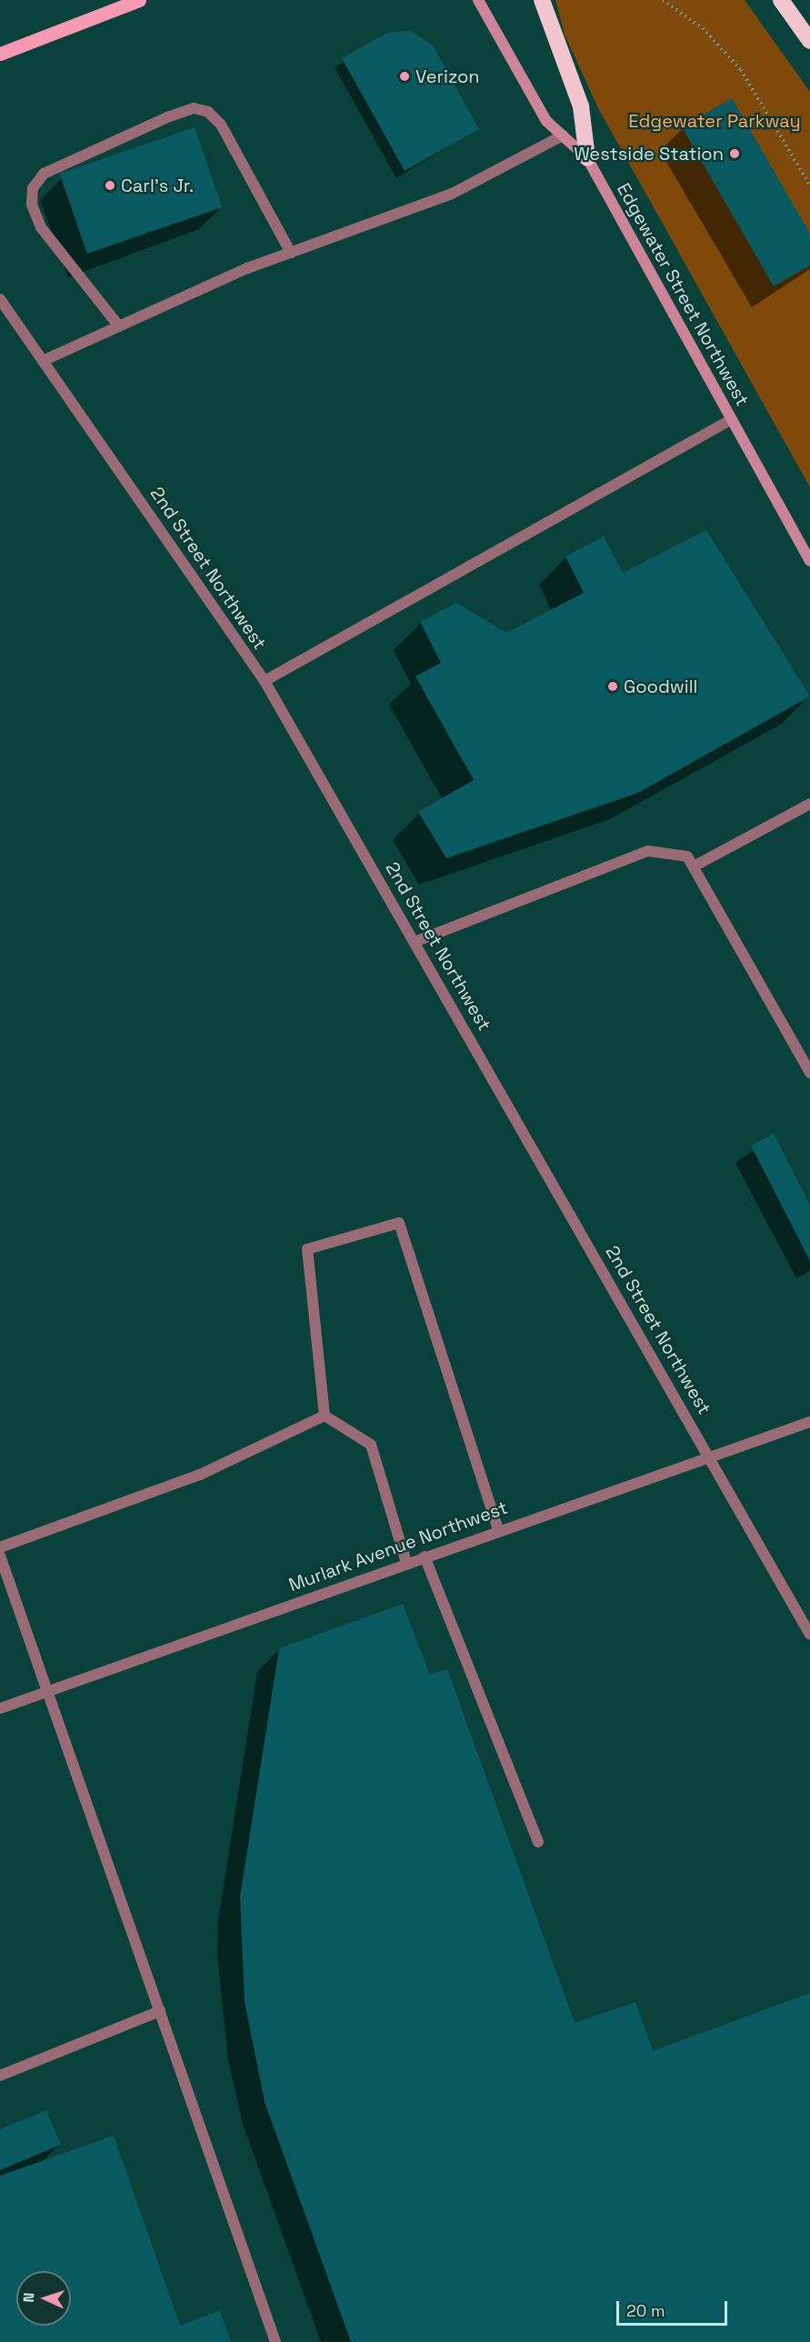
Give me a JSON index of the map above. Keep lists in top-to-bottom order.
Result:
{
  "streets": {
    "main road": ["Edgewater Street Northwest"],
    "street": ["2nd Street Northwest", "Murlark Avenue Northwest"]
  },
  "crossings": [
    ["2nd Street Northwest", "Murlark Avenue Northwest"]
  ],
  "parks": ["Edgewater Parkway"],
  "places": [
    "Verizon",
    "Westside Station",
    "Carl's Jr.",
    "Goodwill"
  ],
  "scale_bar": "20 m",
  "north": "left"
}
